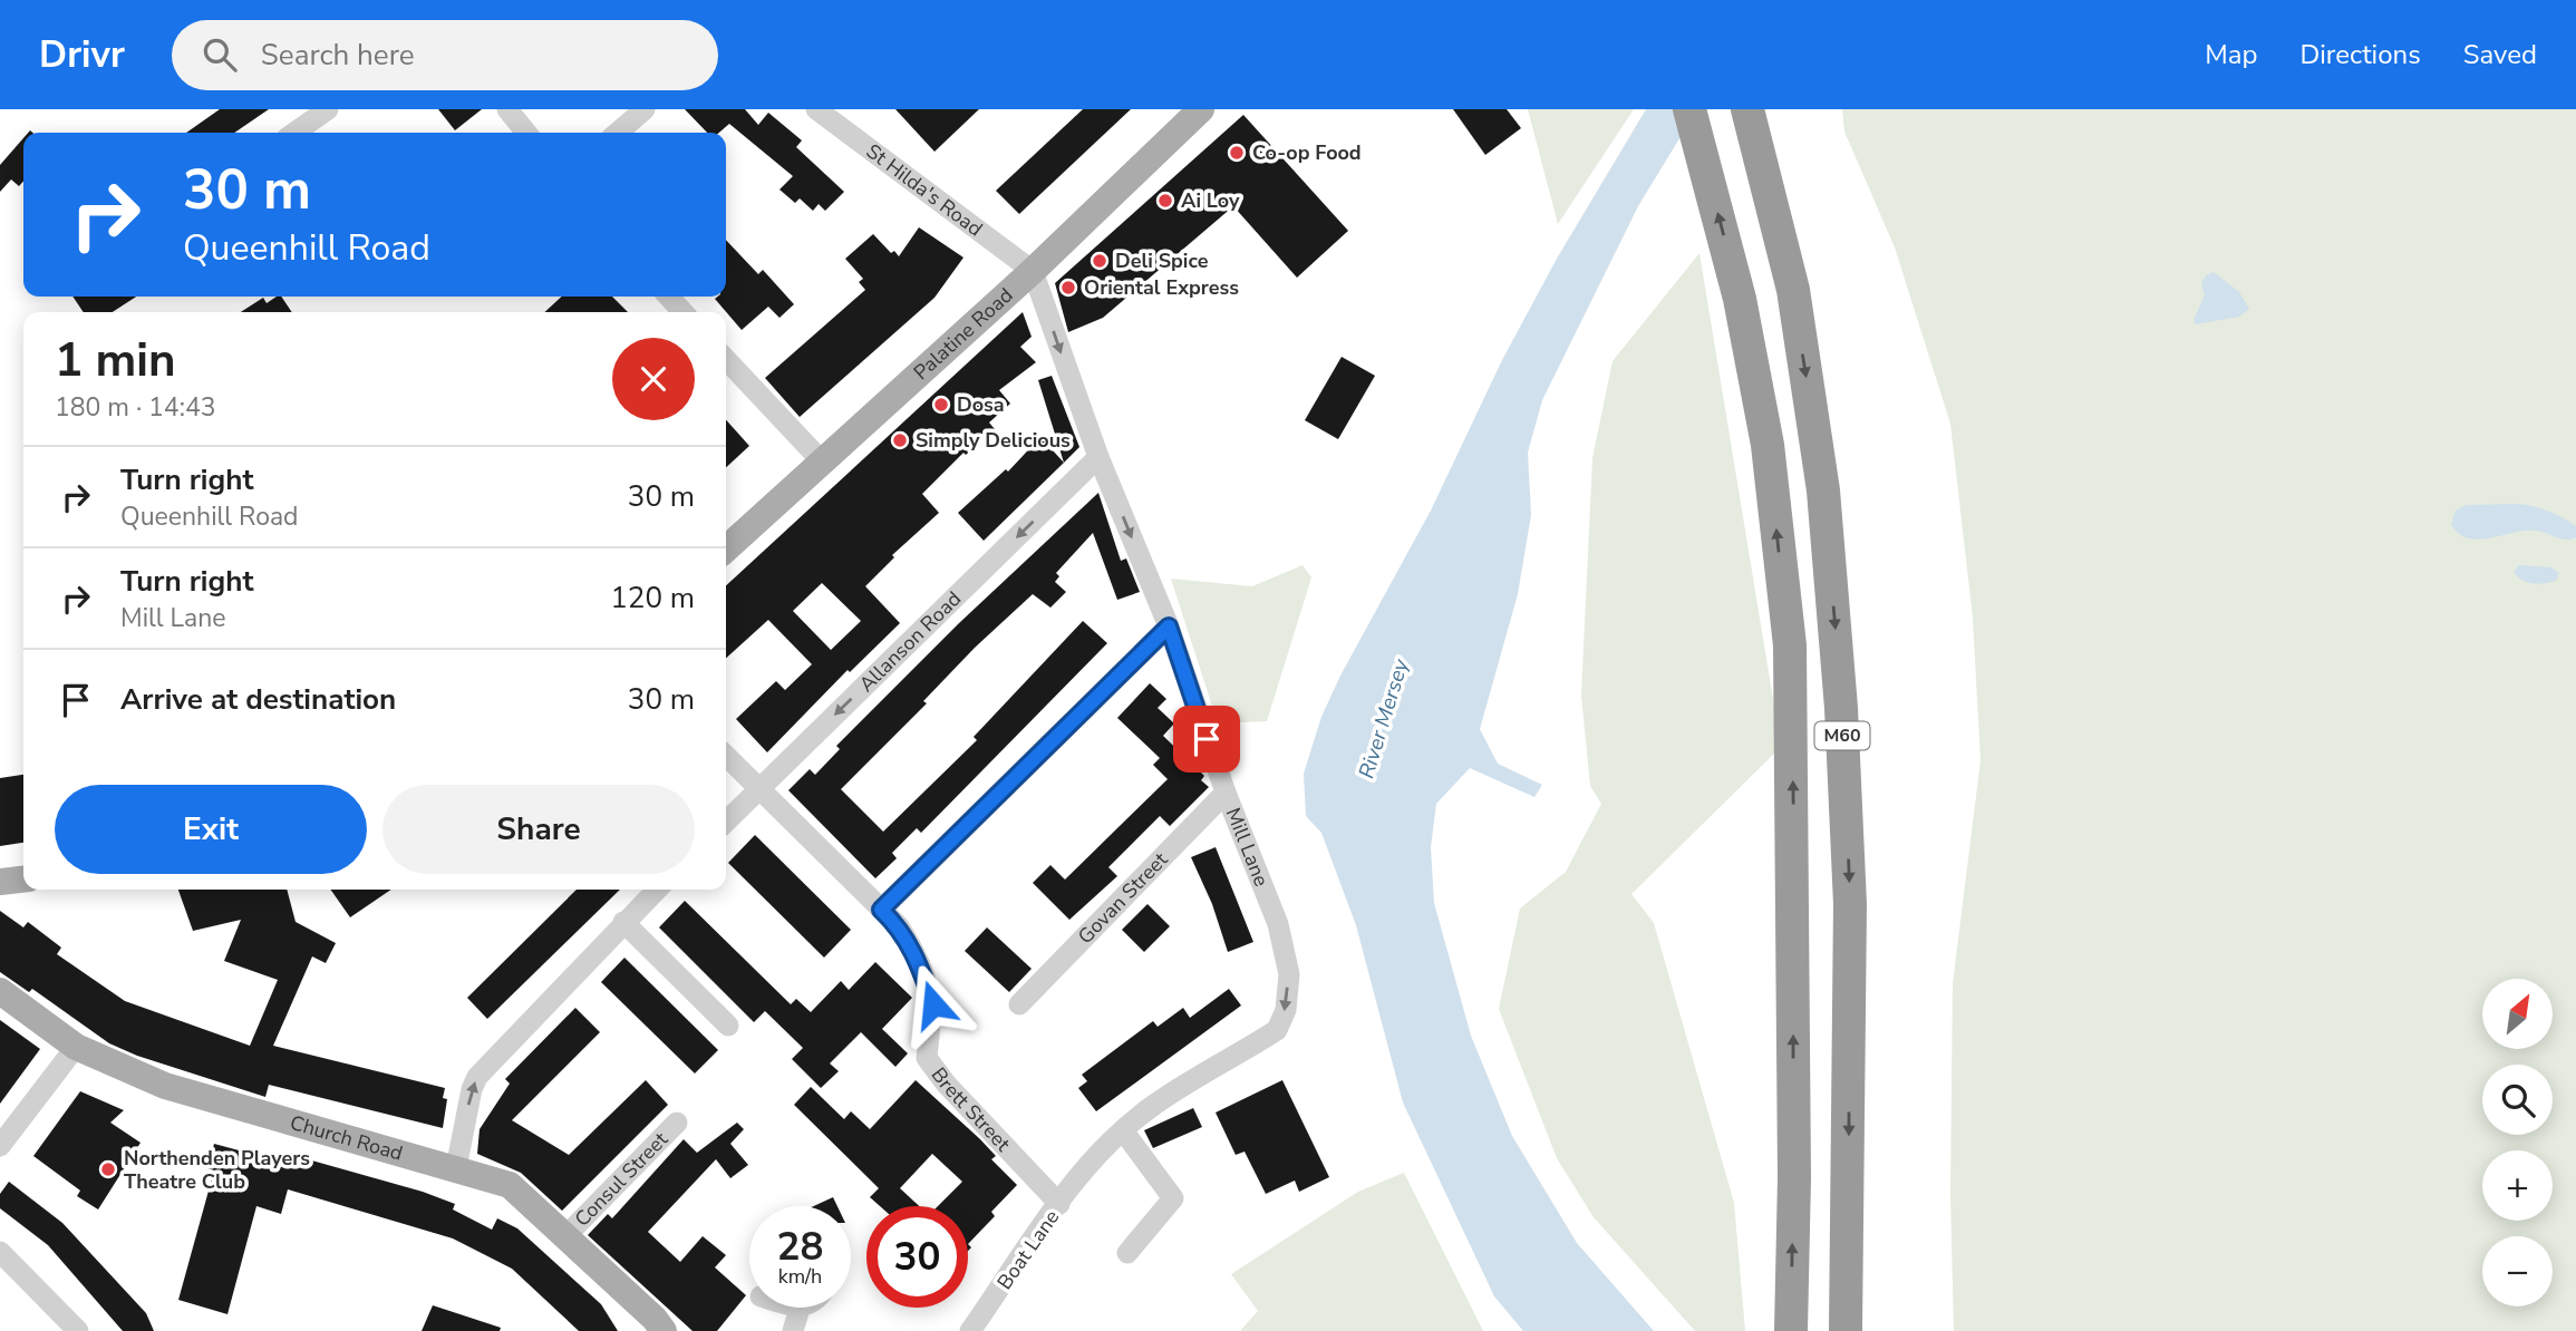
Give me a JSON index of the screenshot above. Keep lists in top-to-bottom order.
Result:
{
  "streets": {
    "highway": ["M60"],
    "main road": ["Palatine Road", "Church Road"],
    "street": [
      "St Hilda's Road",
      "Allanson Road",
      "Mill Lane",
      "Govan Street",
      "Brett Street",
      "Consul Street",
      "Boat Lane"
    ]
  },
  "crossings": [
    ["St Hilda's Road", "Palatine Road"],
    ["St Hilda's Road", "Mill Lane"],
    ["Palatine Road", "Mill Lane"],
    ["Allanson Road", "Mill Lane"],
    ["Allanson Road", "Brett Street"],
    ["Mill Lane", "Govan Street"],
    ["Mill Lane", "Boat Lane"],
    ["Brett Street", "Boat Lane"],
    ["Church Road", "Consul Street"]
  ],
  "one_way": ["Mill Lane"],
  "water": ["River Mersey"],
  "places": [
    "Co-op Food",
    "Ai Loy",
    "Deli Spice",
    "Oriental Express",
    "Dosa",
    "Simply Delicious",
    "Northenden Players Theatre Club"
  ],
  "north": "top right",
  "page": {
    "header": "Drivr",
    "search": "Search here",
    "nav": ["Map", "Directions", "Saved"],
    "turn": ["30 m", "Queenhill Road"],
    "heading": ["1 min", "180 m · 14:43"],
    "list": [
      {
        "name": "Turn right",
        "note": "Queenhill Road",
        "value": "30 m"
      },
      {
        "name": "Turn right",
        "note": "Mill Lane",
        "value": "120 m"
      },
      {
        "name": "Arrive at destination",
        "value": "30 m"
      }
    ],
    "buttons": ["Exit", "Share"],
    "map_buttons": ["+", "−"],
    "speed": "28 km/h",
    "limit": "30"
  }
}
